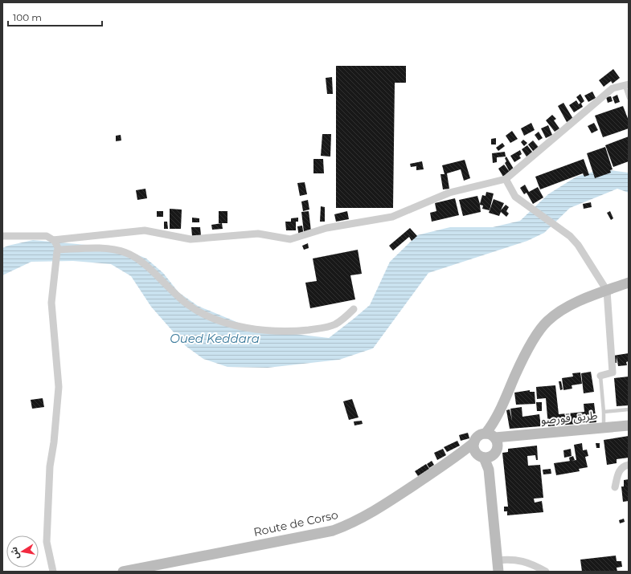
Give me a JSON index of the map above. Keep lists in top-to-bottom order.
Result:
{
  "streets": {
    "main road": ["طريق قورصو", "Route de Corso"]
  },
  "crossings": [
    ["طريق قورصو", "Route de Corso"]
  ],
  "water": ["Oued Keddara"],
  "scale_bar": "100 m",
  "north": "left"
}
